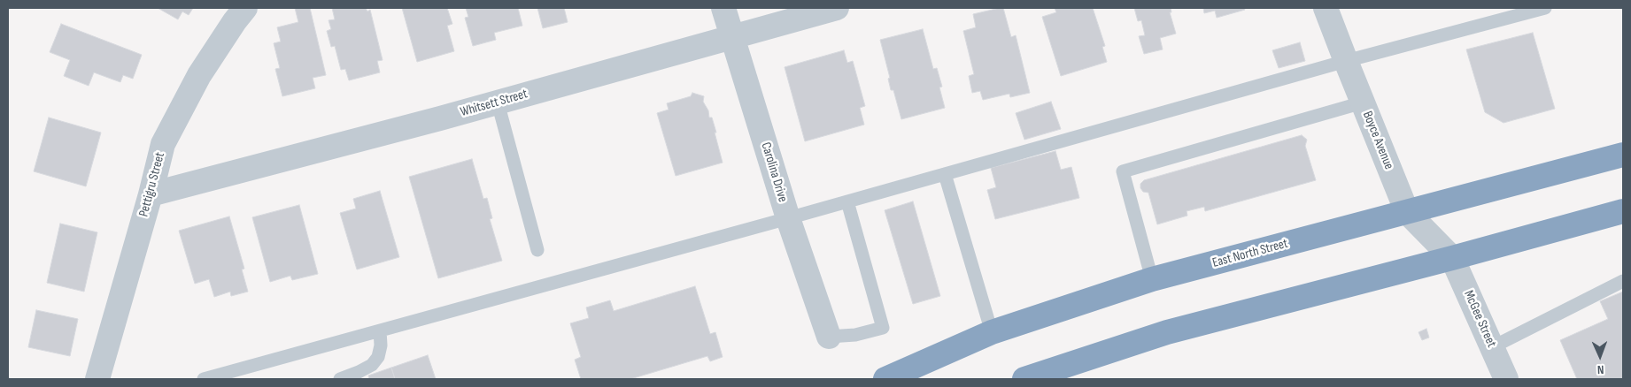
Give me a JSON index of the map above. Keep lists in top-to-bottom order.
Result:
{
  "streets": {
    "highway": ["East North Street"],
    "street": [
      "Whitsett Street",
      "Boyce Avenue",
      "Carolina Drive",
      "Pettigru Street",
      "McGee Street"
    ]
  },
  "crossings": [
    ["Whitsett Street", "Carolina Drive"],
    ["Whitsett Street", "Pettigru Street"],
    ["Boyce Avenue", "East North Street"],
    ["Boyce Avenue", "McGee Street"]
  ],
  "north": "bottom"
}
